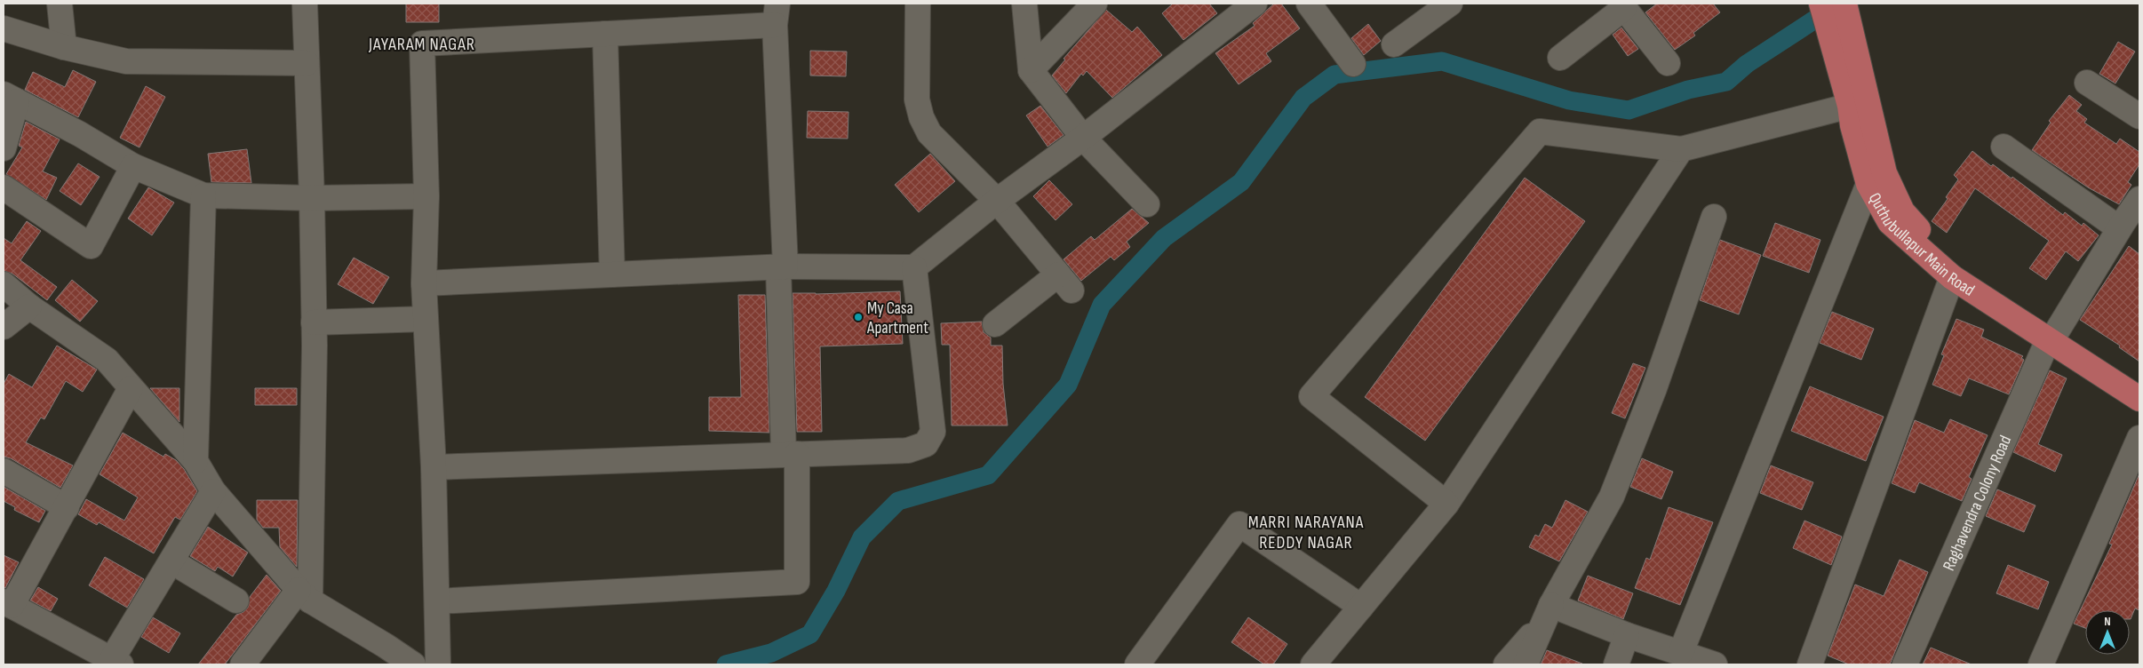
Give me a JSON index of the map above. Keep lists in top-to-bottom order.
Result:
{
  "streets": {
    "main road": ["Quthubullapur Main Road"],
    "street": ["Raghavendra Colony Road"]
  },
  "crossings": [
    ["Quthubullapur Main Road", "Raghavendra Colony Road"]
  ],
  "districts": ["JAYARAM NAGAR", "MARRI NARAYANA REDDY NAGAR"],
  "places": ["My Casa Apartment"],
  "north": "top"
}
